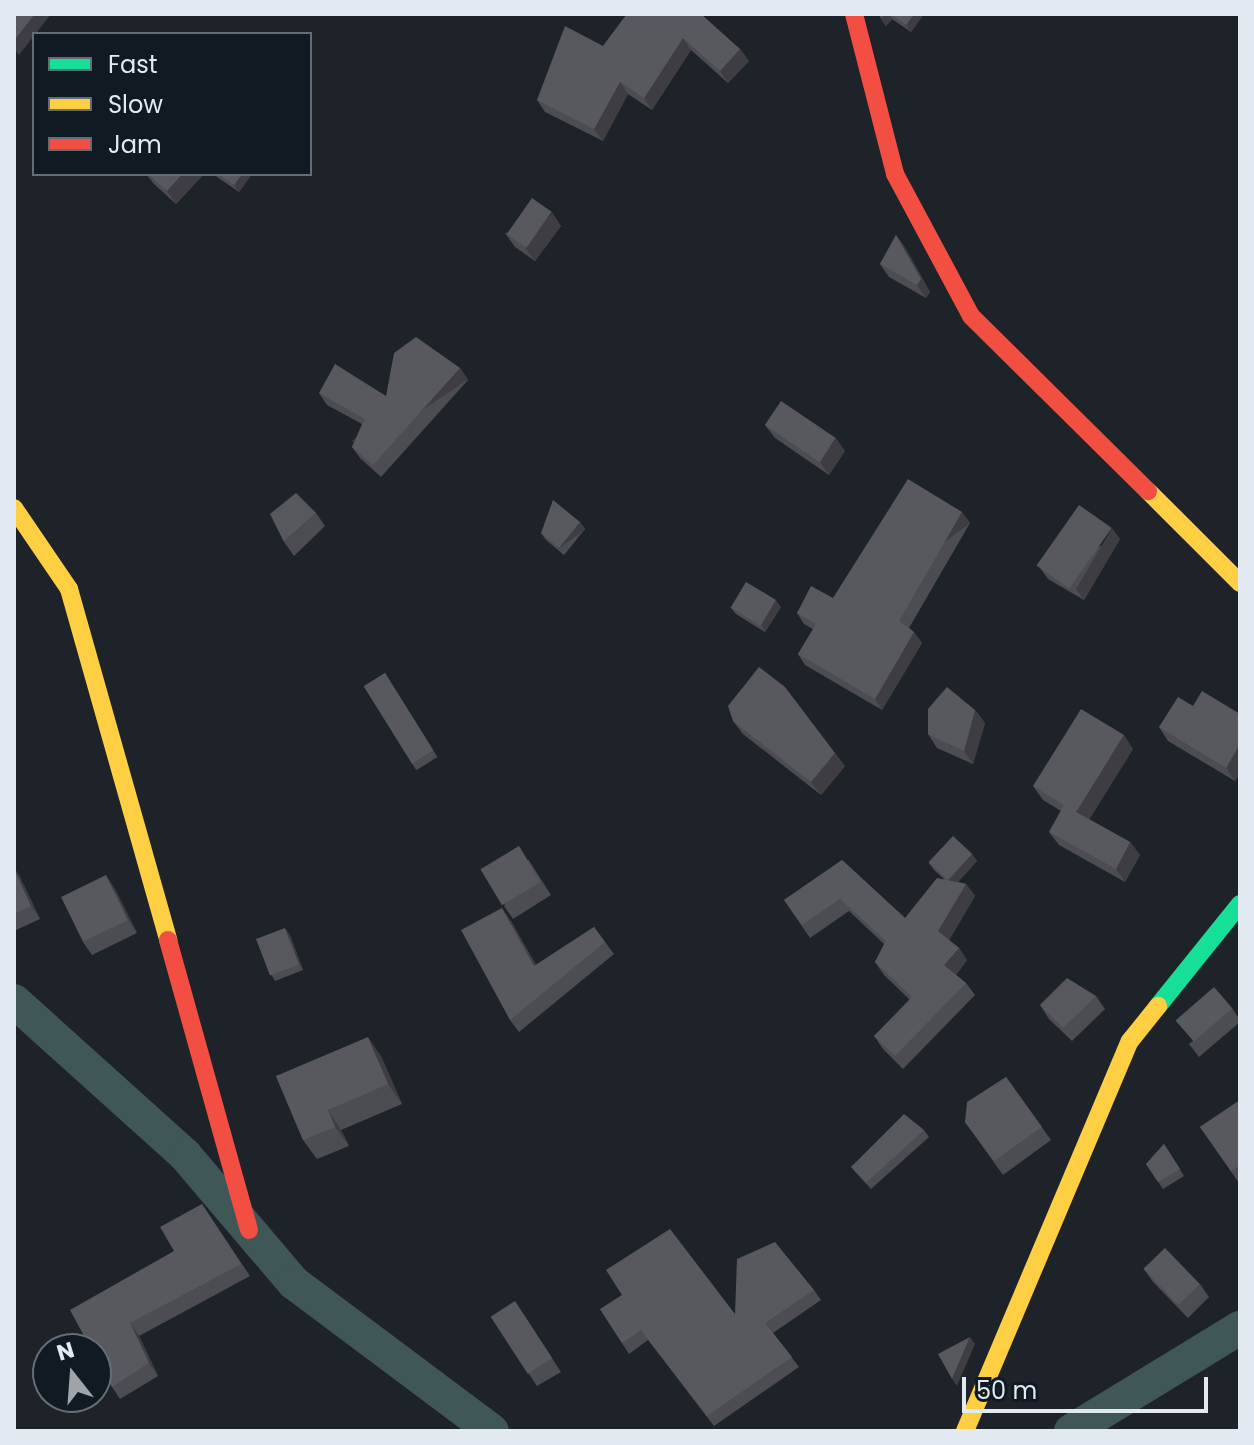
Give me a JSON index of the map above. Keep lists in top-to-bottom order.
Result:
{
  "legend": ["Fast", "Slow", "Jam"],
  "scale_bar": "50 m",
  "north": "top"
}
